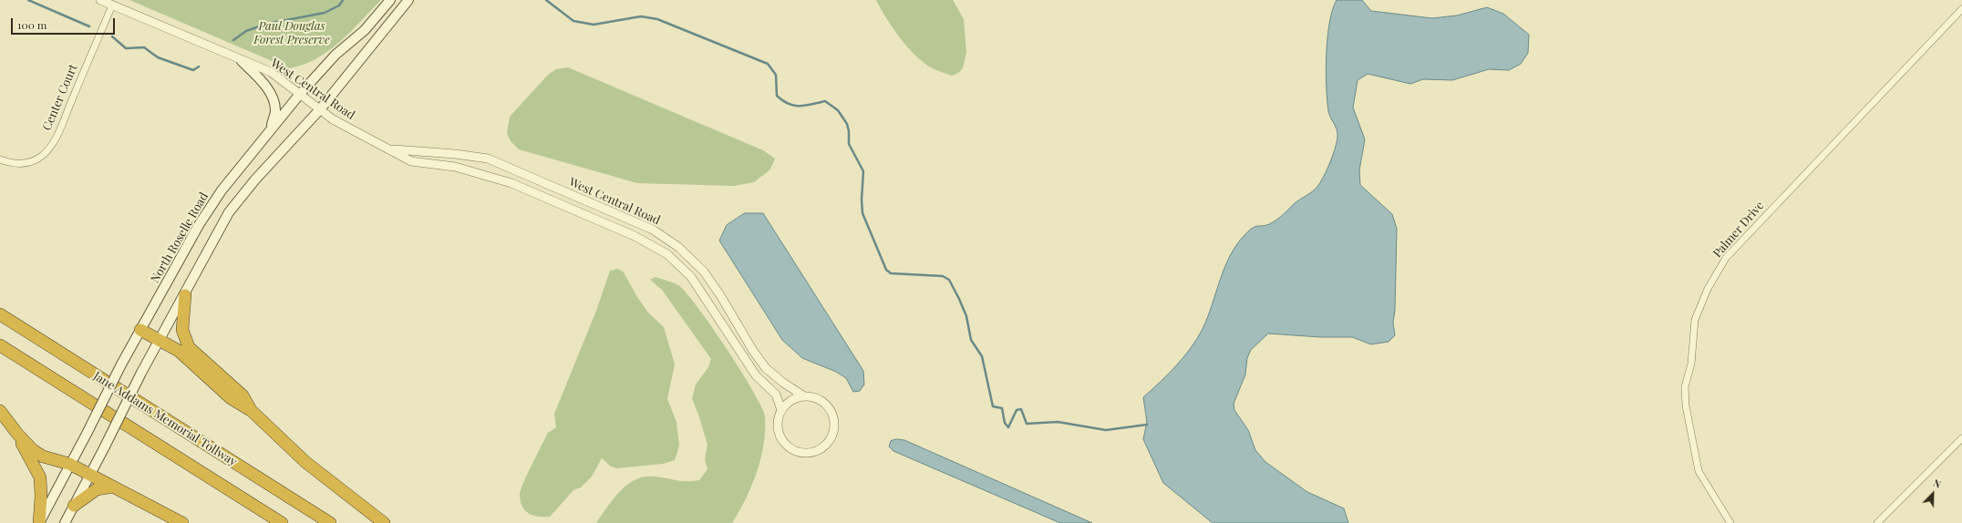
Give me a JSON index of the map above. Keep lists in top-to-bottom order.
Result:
{
  "streets": {
    "highway": ["Jane Addams Memorial Tollway"],
    "main road": ["North Roselle Road"],
    "street": ["West Central Road", "Center Court", "Palmer Drive"]
  },
  "crossings": [
    ["West Central Road", "Center Court"],
    ["West Central Road", "North Roselle Road"]
  ],
  "parks": ["Paul Douglas Forest Preserve"],
  "scale_bar": "100 m",
  "north": "top right"
}
